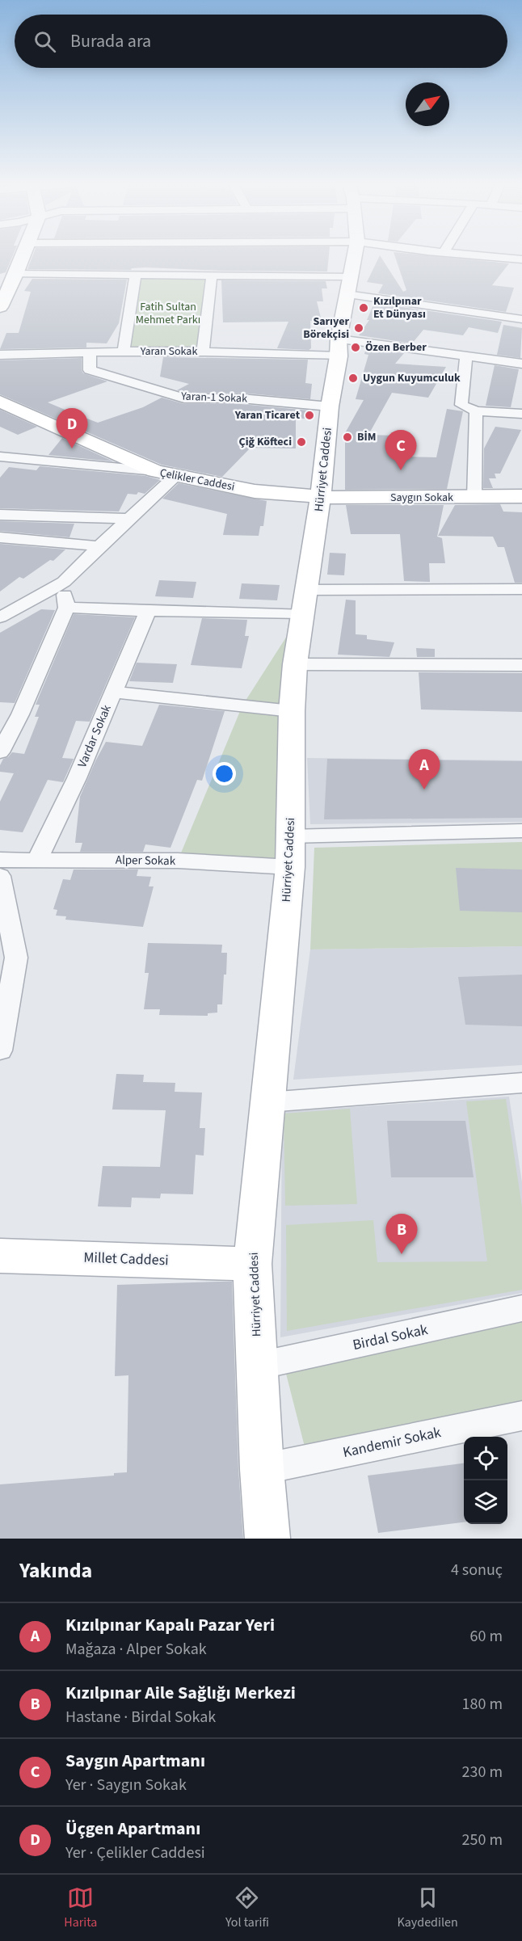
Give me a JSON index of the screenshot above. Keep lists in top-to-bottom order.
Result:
{
  "streets": {
    "street": [
      "Yaran Sokak",
      "Yaran-1 Sokak",
      "Hürriyet Caddesi",
      "Çelikler Caddesi",
      "Saygın Sokak",
      "Vardar Sokak",
      "Alper Sokak",
      "Millet Caddesi",
      "Birdal Sokak",
      "Kandemir Sokak"
    ]
  },
  "crossings": [
    ["Yaran Sokak", "Yaran-1 Sokak"],
    ["Yaran Sokak", "Hürriyet Caddesi"],
    ["Yaran-1 Sokak", "Hürriyet Caddesi"],
    ["Hürriyet Caddesi", "Çelikler Caddesi"],
    ["Hürriyet Caddesi", "Saygın Sokak"],
    ["Hürriyet Caddesi", "Alper Sokak"],
    ["Hürriyet Caddesi", "Millet Caddesi"],
    ["Hürriyet Caddesi", "Birdal Sokak"],
    ["Hürriyet Caddesi", "Kandemir Sokak"],
    ["Çelikler Caddesi", "Saygın Sokak"],
    ["Vardar Sokak", "Alper Sokak"]
  ],
  "parks": ["Fatih Sultan Mehmet Parkı"],
  "places": [
    "Kızılpınar Et Dünyası",
    "Sarıyer Börekçisi",
    "Özen Berber",
    "Uygun Kuyumculuk",
    "Yaran Ticaret",
    "BİM",
    "Çiğ Köfteci"
  ],
  "north": "top right",
  "page": {
    "search": "Burada ara",
    "pins": [
      "D",
      "C",
      "A",
      "B"
    ],
    "heading": ["Yakında", "4 sonuç"],
    "list": [
      {
        "mark": "A",
        "name": "Kızılpınar Kapalı Pazar Yeri",
        "note": "Mağaza · Alper Sokak",
        "value": "60 m"
      },
      {
        "mark": "B",
        "name": "Kızılpınar Aile Sağlığı Merkezi",
        "note": "Hastane · Birdal Sokak",
        "value": "180 m"
      },
      {
        "mark": "C",
        "name": "Saygın Apartmanı",
        "note": "Yer · Saygın Sokak",
        "value": "230 m"
      },
      {
        "mark": "D",
        "name": "Üçgen Apartmanı",
        "note": "Yer · Çelikler Caddesi",
        "value": "250 m"
      }
    ],
    "nav": ["Harita", "Yol tarifi", "Kaydedilen"]
  }
}
